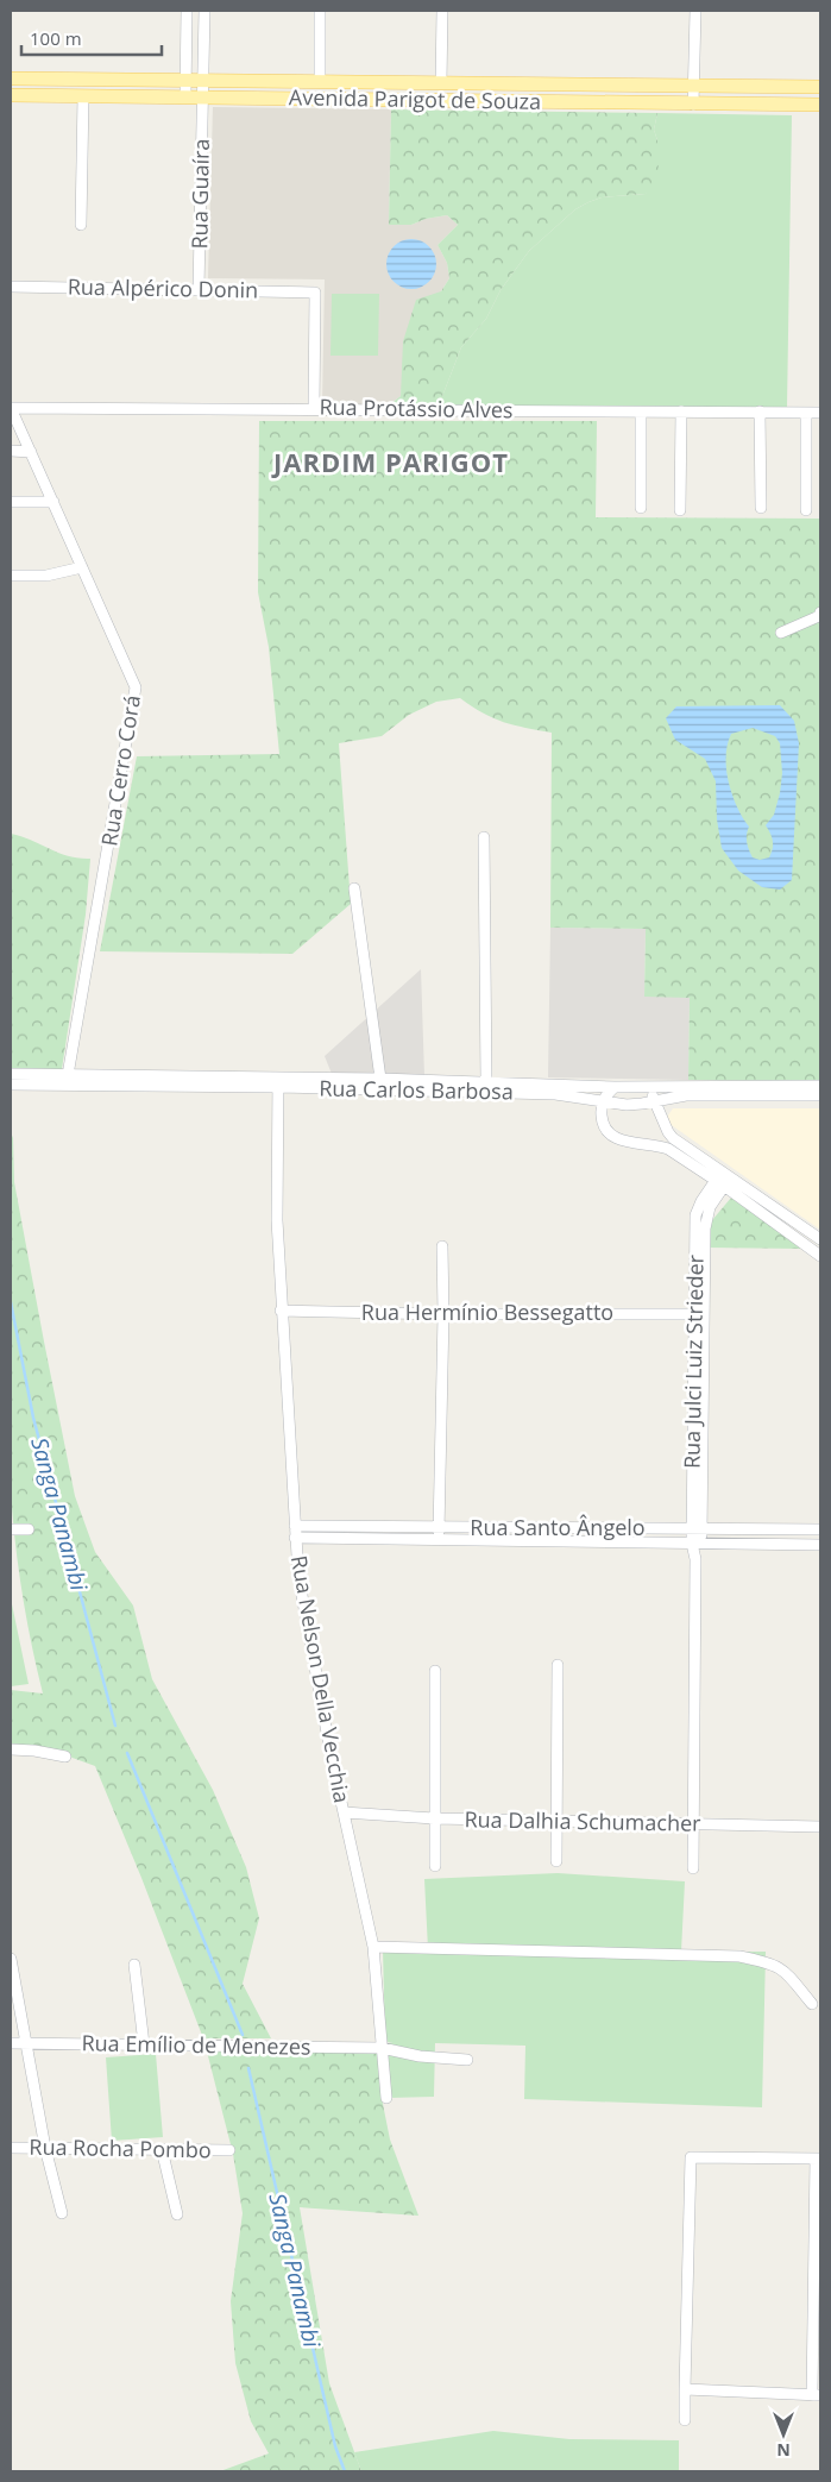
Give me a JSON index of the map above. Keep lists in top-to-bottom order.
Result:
{
  "streets": {
    "main road": ["Avenida Parigot de Souza"],
    "street": [
      "Rua Guaíra",
      "Rua Alpérico Donin",
      "Rua Protássio Alves",
      "Rua Cerro Corá",
      "Rua Carlos Barbosa",
      "Rua Hermínio Bessegatto",
      "Rua Julci Luiz Strieder",
      "Rua Santo Ângelo",
      "Rua Nelson Della Vecchia",
      "Rua Dalhia Schumacher",
      "Rua Emílio de Menezes",
      "Rua Rocha Pombo"
    ]
  },
  "crossings": [
    ["Avenida Parigot de Souza", "Rua Guaíra"],
    ["Rua Guaíra", "Rua Alpérico Donin"],
    ["Rua Alpérico Donin", "Rua Protássio Alves"],
    ["Rua Protássio Alves", "Rua Cerro Corá"],
    ["Rua Cerro Corá", "Rua Carlos Barbosa"],
    ["Rua Carlos Barbosa", "Rua Nelson Della Vecchia"],
    ["Rua Hermínio Bessegatto", "Rua Julci Luiz Strieder"],
    ["Rua Hermínio Bessegatto", "Rua Nelson Della Vecchia"],
    ["Rua Julci Luiz Strieder", "Rua Santo Ângelo"],
    ["Rua Julci Luiz Strieder", "Rua Dalhia Schumacher"],
    ["Rua Santo Ângelo", "Rua Nelson Della Vecchia"],
    ["Rua Nelson Della Vecchia", "Rua Dalhia Schumacher"],
    ["Rua Nelson Della Vecchia", "Rua Emílio de Menezes"]
  ],
  "districts": ["JARDIM PARIGOT"],
  "water": ["Sanga Panambi"],
  "scale_bar": "100 m",
  "north": "bottom"
}
